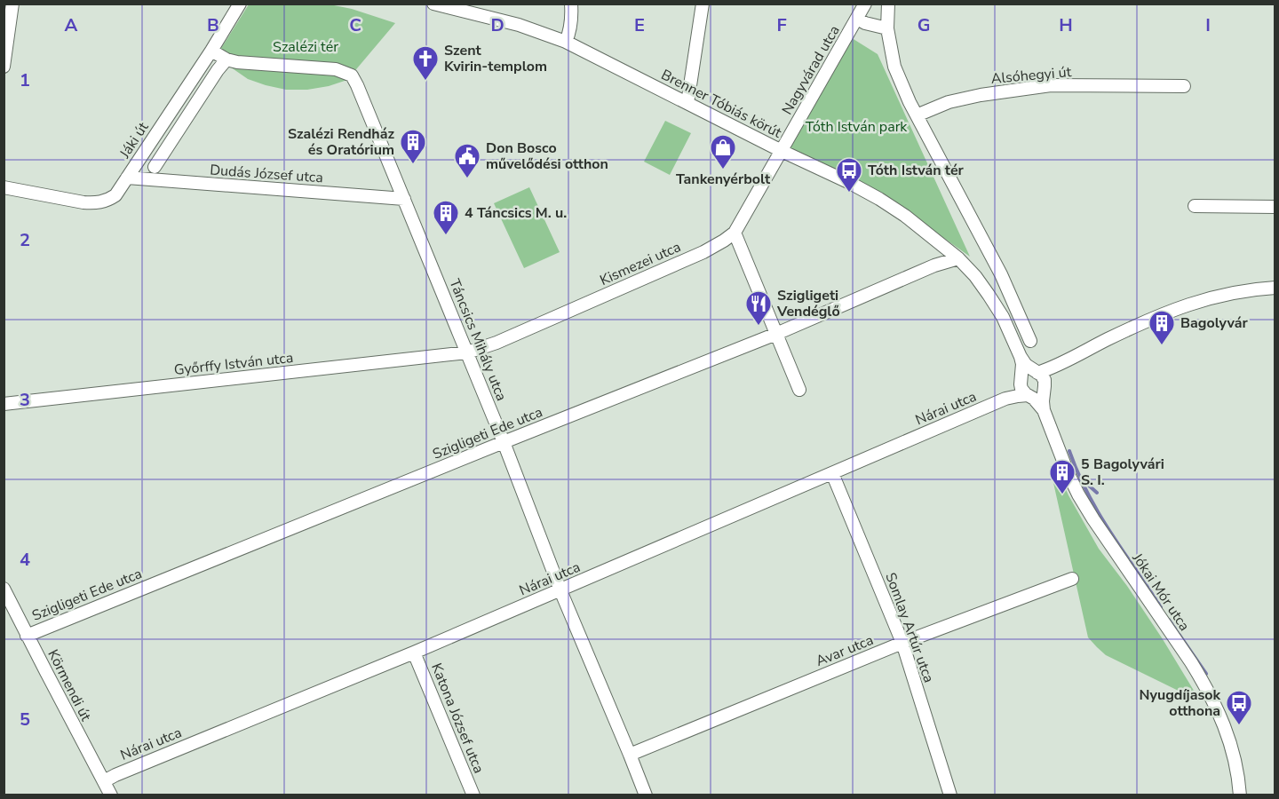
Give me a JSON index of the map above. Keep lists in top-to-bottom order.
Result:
{
  "streets": {
    "street": [
      "Nagyvárad utca",
      "Alsóhegyi út",
      "Brenner Tóbiás körút",
      "Jáki út",
      "Dudás József utca",
      "Kismezei utca",
      "Táncsics Mihály utca",
      "Győrffy István utca",
      "Nárai utca",
      "Szigligeti Ede utca",
      "Jókai Mór utca",
      "Somlay Artúr utca",
      "Avar utca",
      "Körmendi út",
      "Katona József utca"
    ]
  },
  "crossings": [
    ["Nagyvárad utca", "Brenner Tóbiás körút"],
    ["Nagyvárad utca", "Kismezei utca"],
    ["Brenner Tóbiás körút", "Kismezei utca"],
    ["Brenner Tóbiás körút", "Nárai utca"],
    ["Brenner Tóbiás körút", "Szigligeti Ede utca"],
    ["Brenner Tóbiás körút", "Jókai Mór utca"],
    ["Jáki út", "Dudás József utca"],
    ["Dudás József utca", "Táncsics Mihály utca"],
    ["Kismezei utca", "Táncsics Mihály utca"],
    ["Kismezei utca", "Győrffy István utca"],
    ["Táncsics Mihály utca", "Győrffy István utca"],
    ["Táncsics Mihály utca", "Nárai utca"],
    ["Táncsics Mihály utca", "Szigligeti Ede utca"],
    ["Táncsics Mihály utca", "Avar utca"],
    ["Nárai utca", "Jókai Mór utca"],
    ["Nárai utca", "Somlay Artúr utca"],
    ["Nárai utca", "Körmendi út"],
    ["Nárai utca", "Katona József utca"],
    ["Szigligeti Ede utca", "Körmendi út"],
    ["Somlay Artúr utca", "Avar utca"]
  ],
  "parks": ["Szalézi tér", "Tóth István park"],
  "places": {
    "church": ["Szent Kvirin-templom"],
    "building": [
      "Szalézi Rendház és Oratórium",
      "4 Táncsics M. u.",
      "Bagolyvár",
      "5 Bagolyvári S. I."
    ],
    "shop": ["Tankenyérbolt"],
    "public building": ["Don Bosco művelődési otthon"],
    "bus stop": ["Tóth István tér", "Nyugdíjasok otthona"],
    "restaurant": ["Szigligeti Vendéglő"]
  },
  "grid": {
    "columns": [
      "A",
      "B",
      "C",
      "D",
      "E",
      "F",
      "G",
      "H",
      "I"
    ],
    "rows": [
      "1",
      "2",
      "3",
      "4",
      "5"
    ]
  }
}
